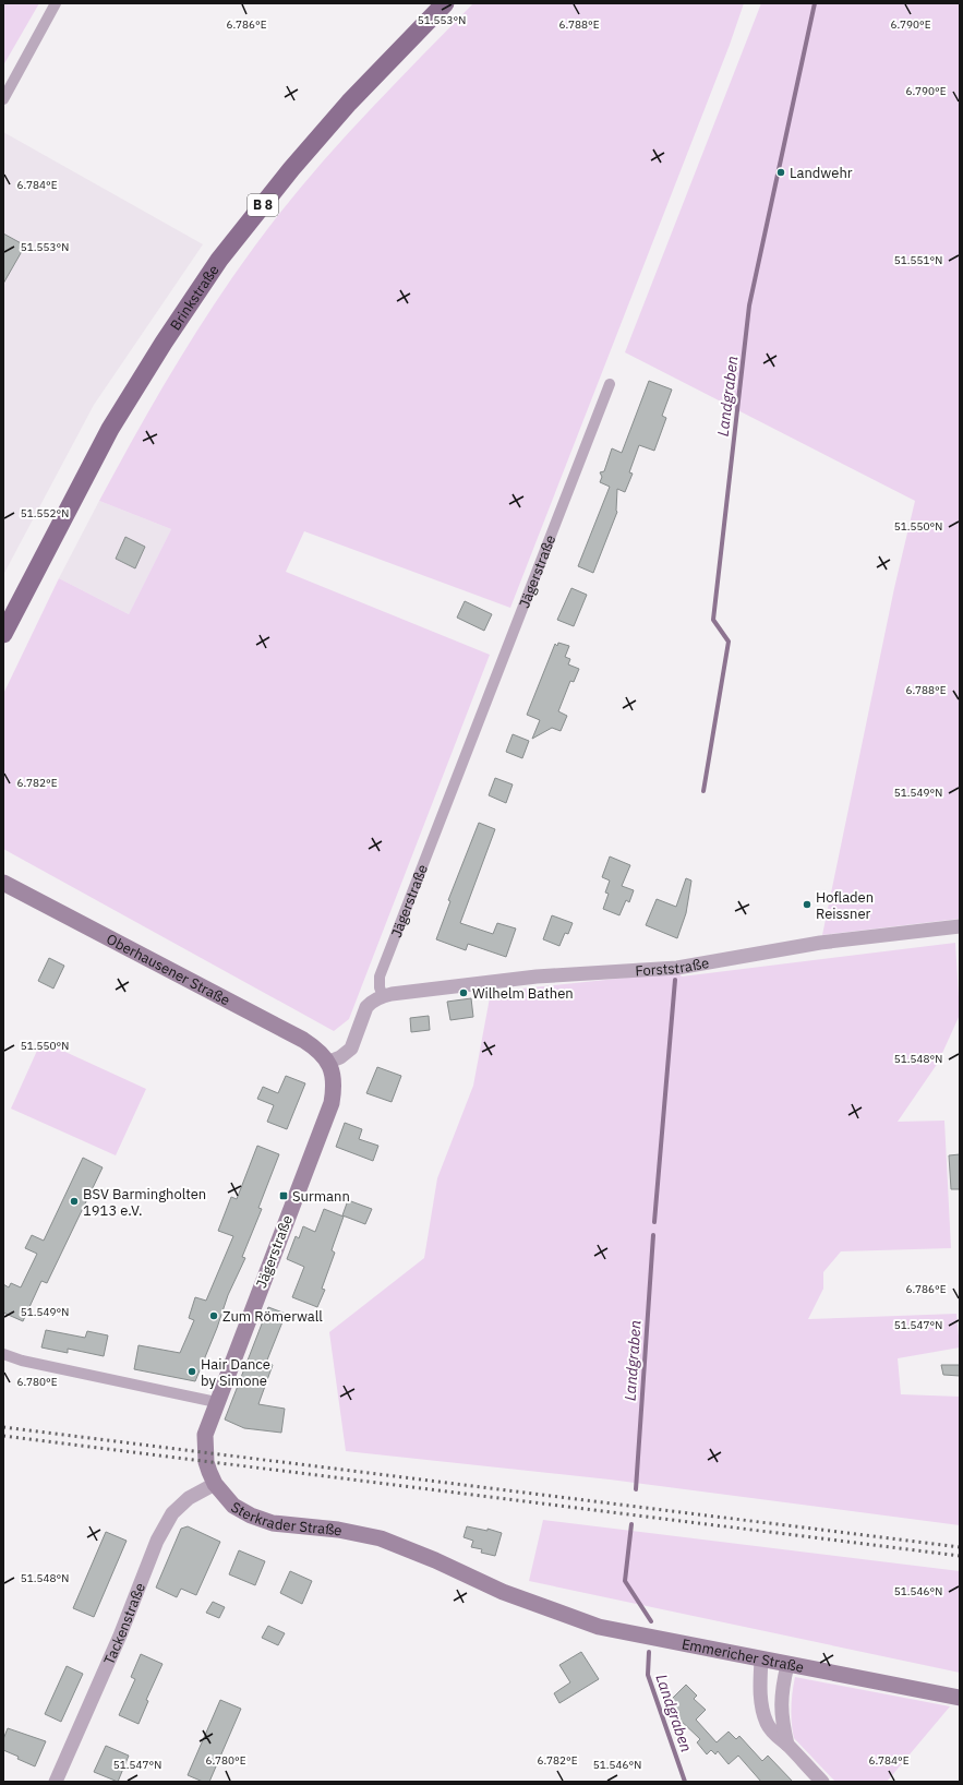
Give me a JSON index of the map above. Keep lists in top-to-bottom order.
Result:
{
  "streets": {
    "main road": [
      "B 8",
      "Brinkstraße",
      "Jägerstraße",
      "Oberhausener Straße",
      "Sterkrader Straße",
      "Emmericher Straße"
    ],
    "street": ["Forststraße", "Tackenstraße"]
  },
  "crossings": [
    ["Jägerstraße", "Forststraße"],
    ["Jägerstraße", "Oberhausener Straße"],
    ["Jägerstraße", "Sterkrader Straße"],
    ["Sterkrader Straße", "Tackenstraße"],
    ["Sterkrader Straße", "Emmericher Straße"]
  ],
  "water": ["Landgraben"],
  "places": {
    "other": [
      "Landwehr",
      "Hofladen Reissner",
      "Wilhelm Bathen",
      "BSV Barmingholten 1913 e.V.",
      "Zum Römerwall",
      "Hair Dance by Simone"
    ],
    "transit": ["Surmann"]
  },
  "coordinates": [
    "51.553°N",
    "6.786°E",
    "6.788°E",
    "6.790°E",
    "6.784°E",
    "51.551°N",
    "51.552°N",
    "51.550°N",
    "6.782°E",
    "51.549°N",
    "51.548°N",
    "51.547°N",
    "6.780°E",
    "51.546°N"
  ]
}
